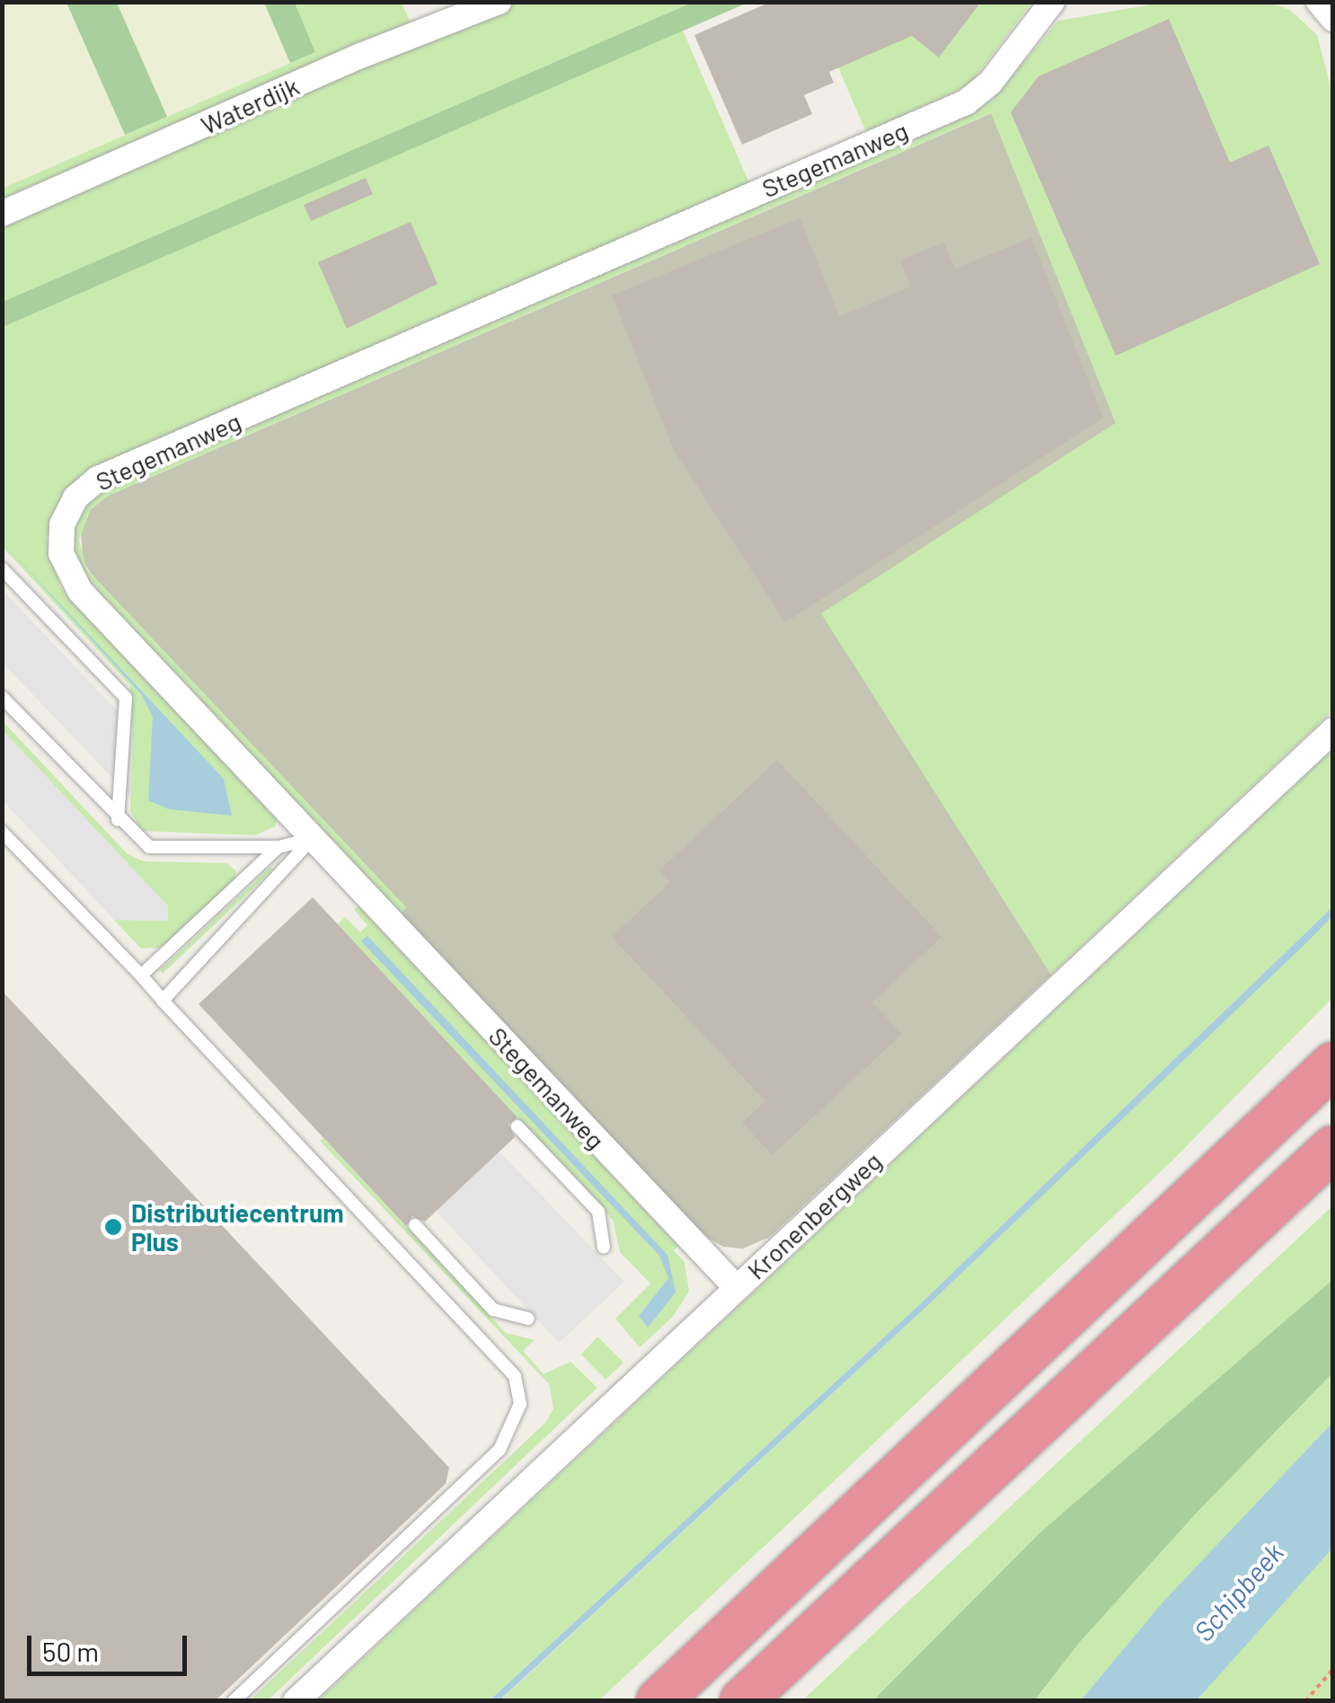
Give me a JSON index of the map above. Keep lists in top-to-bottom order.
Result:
{
  "streets": {
    "street": ["Waterdijk", "Stegemanweg", "Kronenbergweg"]
  },
  "crossings": [
    ["Stegemanweg", "Kronenbergweg"]
  ],
  "water": ["Schipbeek"],
  "places": ["Distributiecentrum Plus"],
  "scale_bar": "50 m"
}
